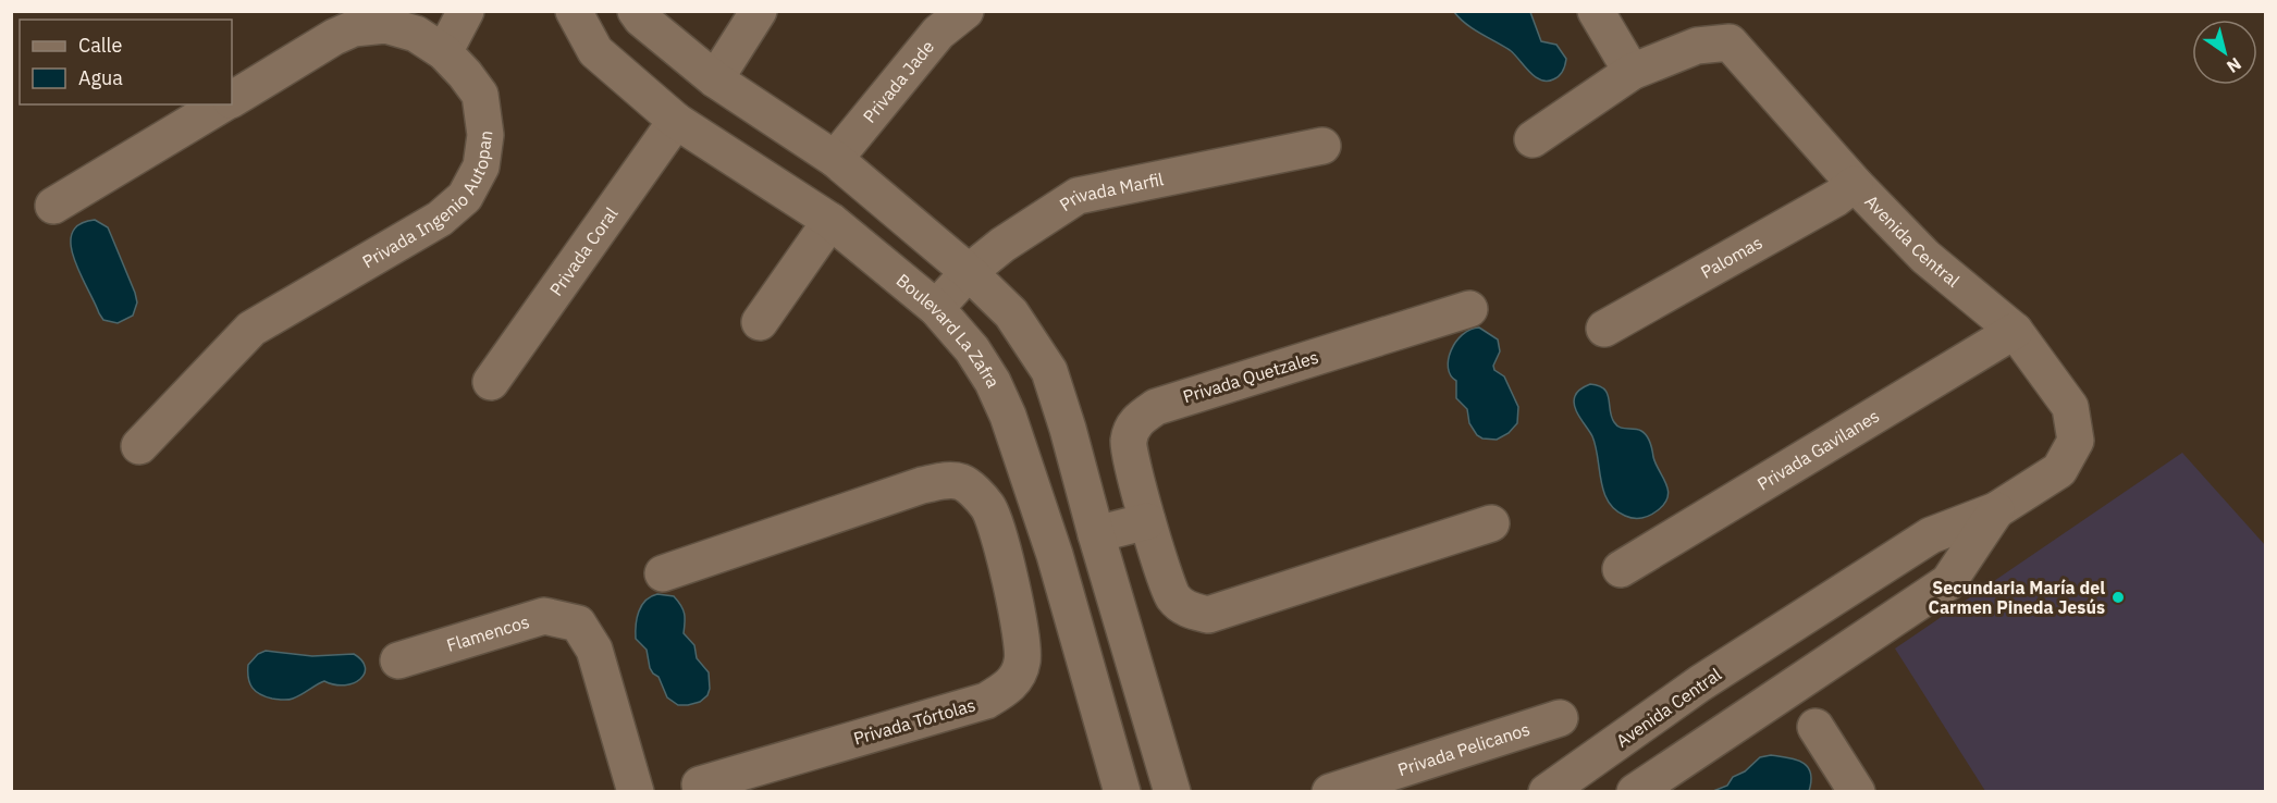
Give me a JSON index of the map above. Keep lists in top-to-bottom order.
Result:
{
  "streets": {
    "street": [
      "Privada Jade",
      "Privada Marfil",
      "Privada Ingenio Autopan",
      "Avenida Central",
      "Privada Coral",
      "Palomas",
      "Boulevard La Zafra",
      "Privada Quetzales",
      "Privada Gavilanes",
      "Flamencos",
      "Privada Tórtolas",
      "Privada Pelicanos"
    ]
  },
  "crossings": [
    ["Privada Marfil", "Boulevard La Zafra"],
    ["Avenida Central", "Palomas"],
    ["Avenida Central", "Privada Gavilanes"],
    ["Privada Coral", "Boulevard La Zafra"]
  ],
  "places": ["Secundaria María del Carmen Pineda Jesús"],
  "legend": ["Calle", "Agua"],
  "north": "bottom right"
}
